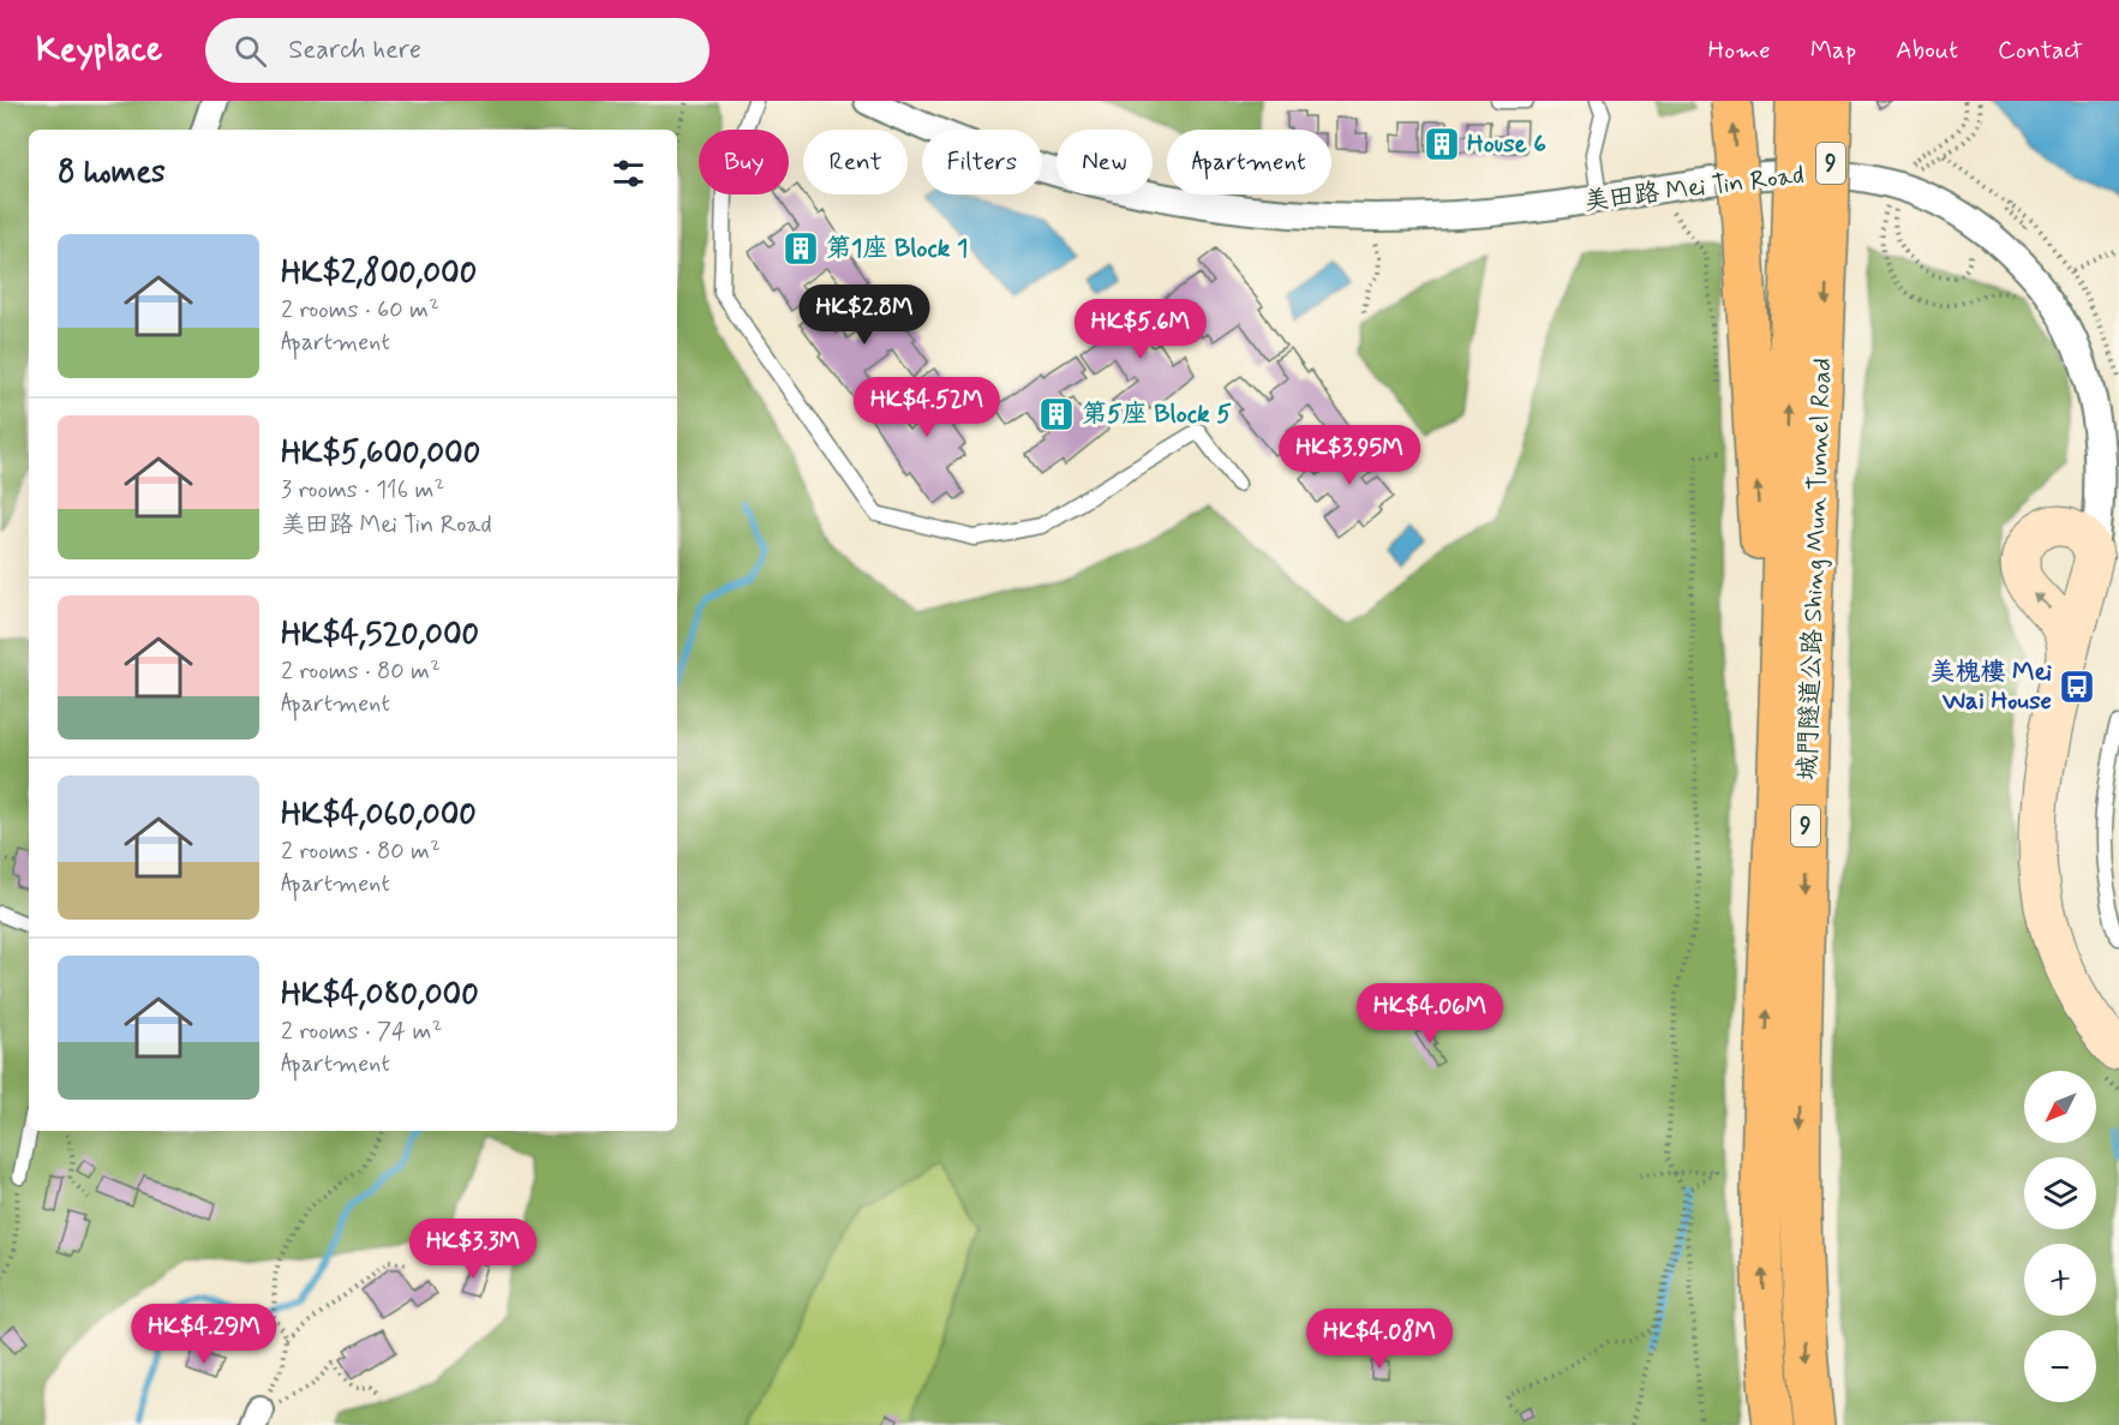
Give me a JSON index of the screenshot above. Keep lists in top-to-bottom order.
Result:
{
  "streets": {
    "highway": ["9", "城門隧道公路 Shing Mun Tunnel Road"],
    "street": ["美田路 Mei Tin Road"]
  },
  "places": {
    "building": ["House 6", "第1座 Block 1", "第5座 Block 5"],
    "bus stop": ["美槐樓 Mei Wai House"]
  },
  "north": "bottom left",
  "page": {
    "header": "Keyplace",
    "search": "Search here",
    "nav": [
      "Home",
      "Map",
      "About",
      "Contact"
    ],
    "chip": [
      "Buy",
      "Rent",
      "Filters",
      "New",
      "Apartment"
    ],
    "heading": "8 homes",
    "list": [
      {
        "name": "HK$2,800,000",
        "note": "2 rooms · 60 m² · Apartment"
      },
      {
        "name": "HK$5,600,000",
        "note": "3 rooms · 116 m² · 美田路 Mei Tin Road"
      },
      {
        "name": "HK$4,520,000",
        "note": "2 rooms · 80 m² · Apartment"
      },
      {
        "name": "HK$4,060,000",
        "note": "2 rooms · 80 m² · Apartment"
      },
      {
        "name": "HK$4,080,000",
        "note": "2 rooms · 74 m² · Apartment"
      }
    ],
    "price": [
      "HK$2.8M",
      "HK$5.6M",
      "HK$4.52M",
      "HK$3.95M",
      "HK$4.06M",
      "HK$3.3M",
      "HK$4.29M",
      "HK$4.08M"
    ],
    "map_buttons": ["+", "−"]
  }
}
